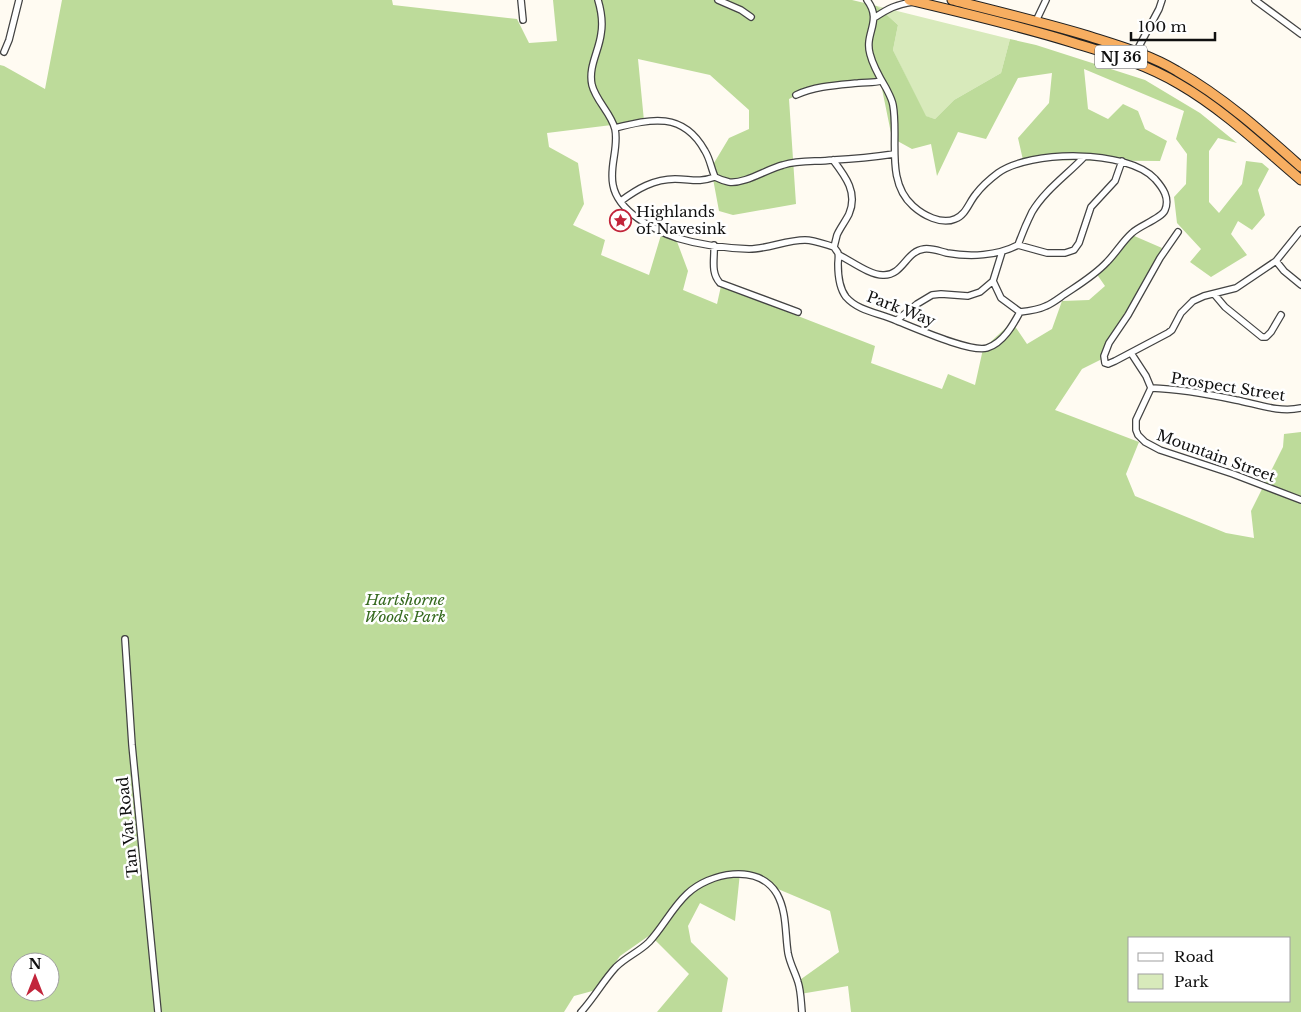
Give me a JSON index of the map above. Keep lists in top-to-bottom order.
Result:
{
  "streets": {
    "highway": ["NJ 36"],
    "street": [
      "Park Way",
      "Prospect Street",
      "Mountain Street",
      "Tan Vat Road"
    ]
  },
  "crossings": [
    ["Prospect Street", "Mountain Street"]
  ],
  "parks": ["Hartshorne Woods Park"],
  "places": {
    "place": ["Highlands of Navesink"]
  },
  "legend": ["Road", "Park"],
  "scale_bar": "100 m",
  "north": "top"
}
